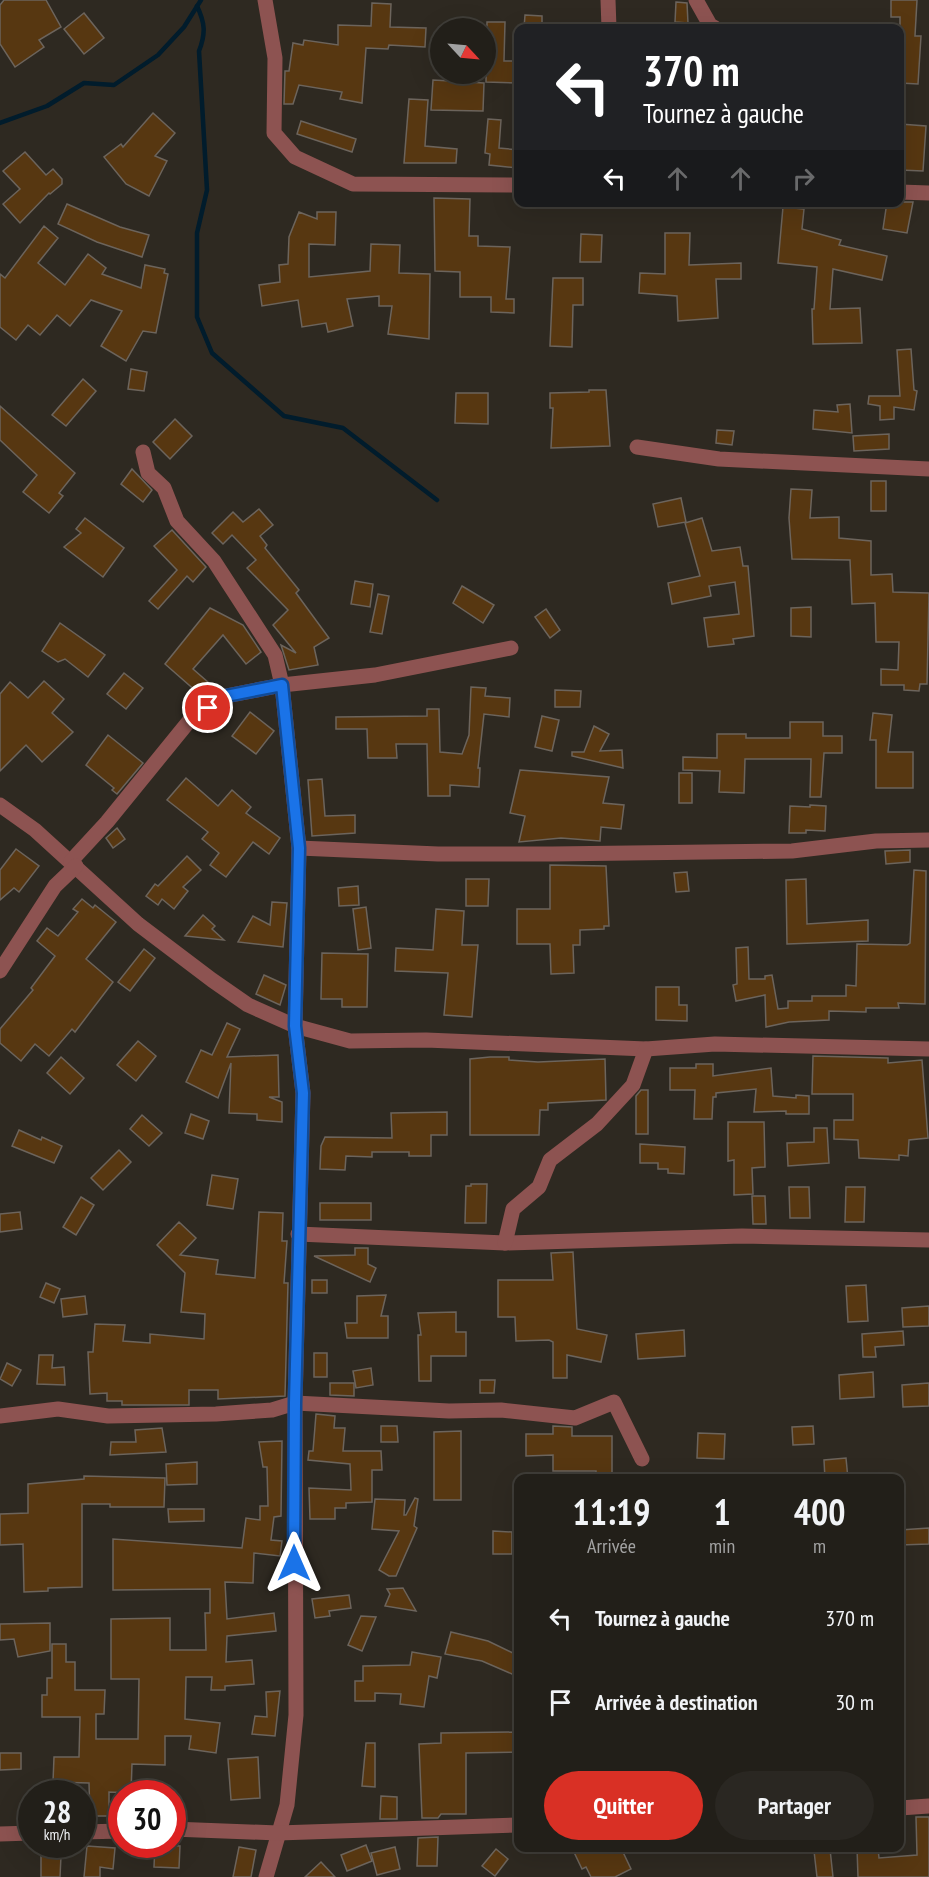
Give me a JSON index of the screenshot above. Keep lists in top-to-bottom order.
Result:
{
  "north": "bottom right",
  "page": {
    "turn": ["370 m", "Tournez à gauche"],
    "eta": [
      "11:19",
      "Arrivée",
      "1",
      "min",
      "400",
      "m"
    ],
    "list": [
      {
        "name": "Tournez à gauche",
        "value": "370 m"
      },
      {
        "name": "Arrivée à destination",
        "value": "30 m"
      }
    ],
    "buttons": ["Quitter", "Partager"],
    "speed": "28 km/h",
    "limit": "30"
  }
}
